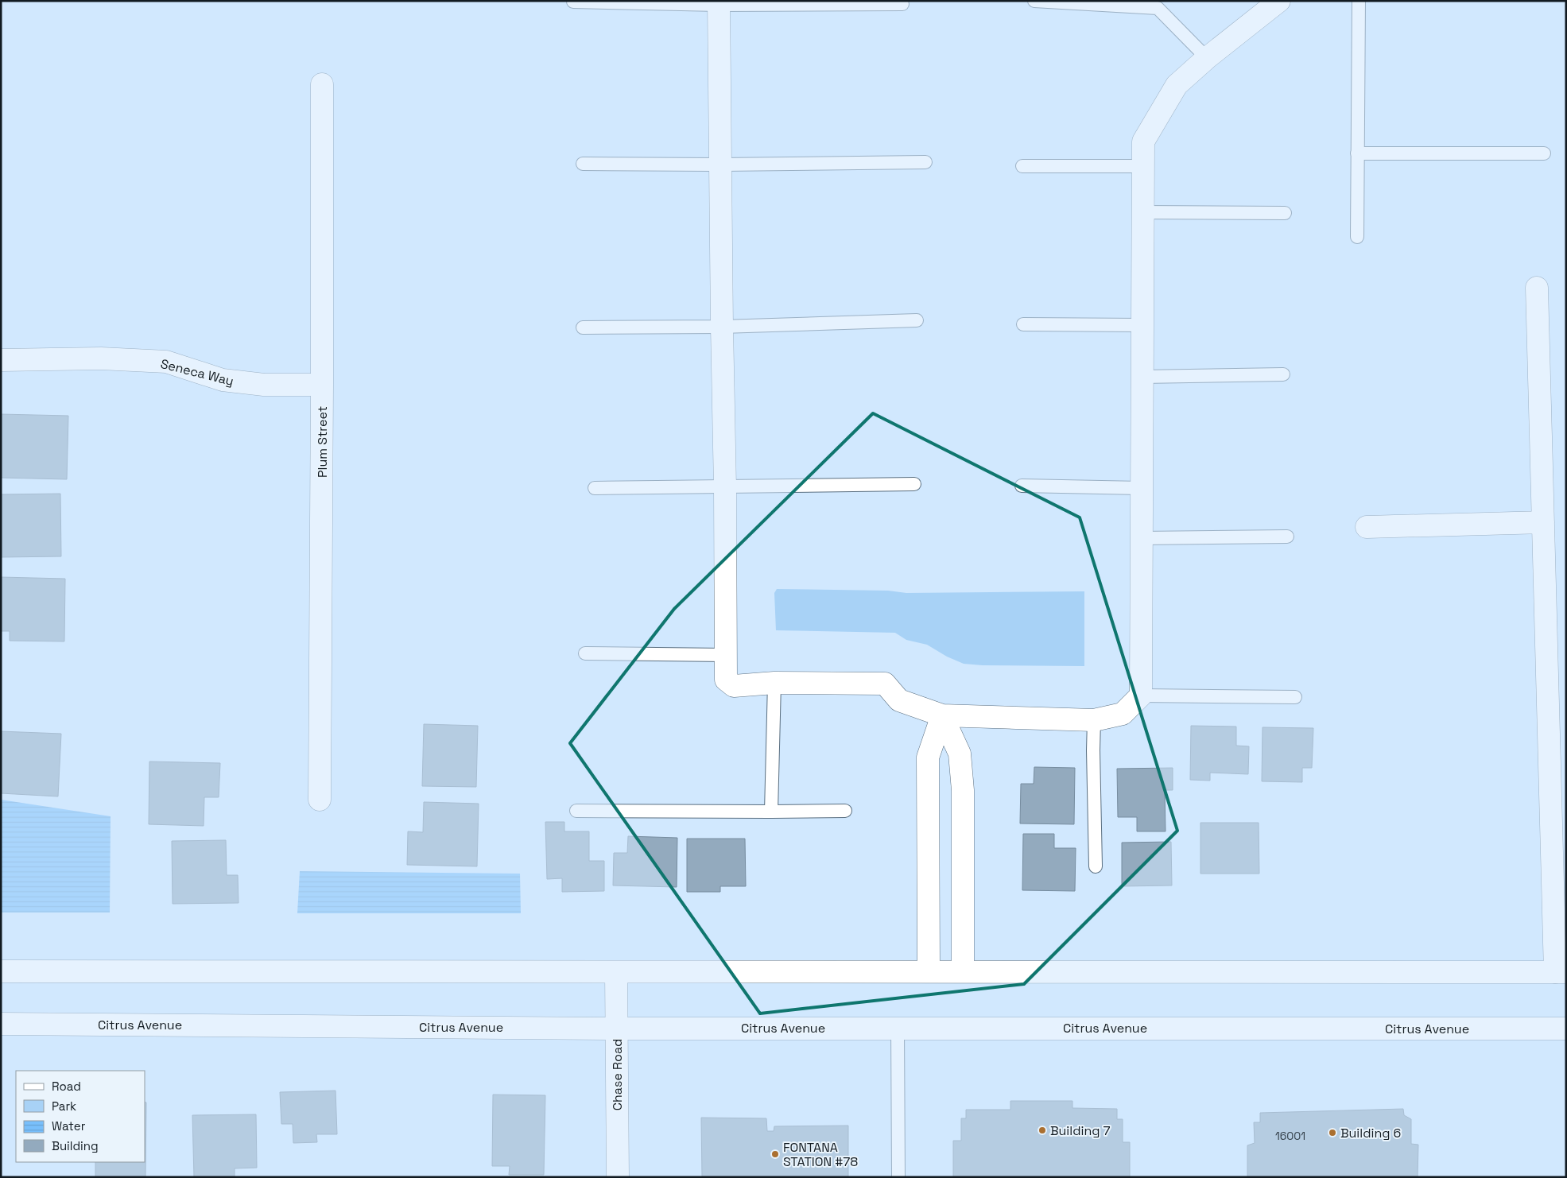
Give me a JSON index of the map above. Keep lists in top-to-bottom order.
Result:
{
  "streets": {
    "street": [
      "Seneca Way",
      "Plum Street",
      "Citrus Avenue",
      "Chase Road"
    ]
  },
  "crossings": [
    ["Seneca Way", "Plum Street"],
    ["Citrus Avenue", "Chase Road"]
  ],
  "places": ["Building 7", "Building 6", "FONTANA STATION #78"],
  "house_numbers": ["16001"],
  "legend": [
    "Road",
    "Park",
    "Water",
    "Building"
  ]
}
